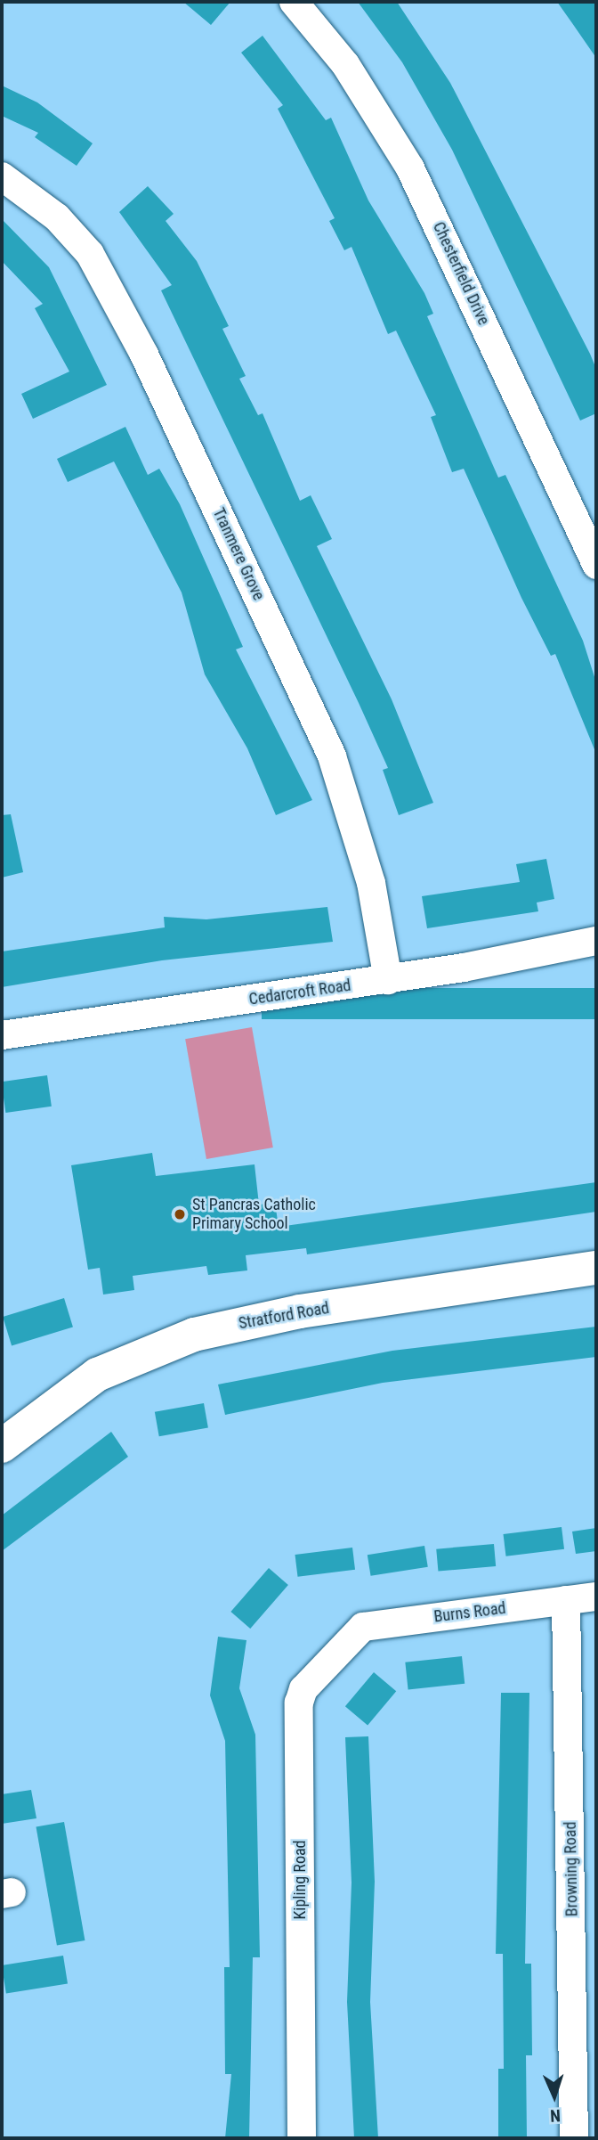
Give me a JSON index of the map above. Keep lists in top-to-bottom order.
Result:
{
  "streets": {
    "street": [
      "Chesterfield Drive",
      "Tranmere Grove",
      "Cedarcroft Road",
      "Stratford Road",
      "Burns Road",
      "Browning Road",
      "Kipling Road"
    ]
  },
  "crossings": [
    ["Tranmere Grove", "Cedarcroft Road"],
    ["Burns Road", "Browning Road"],
    ["Burns Road", "Kipling Road"]
  ],
  "places": ["St Pancras Catholic Primary School"],
  "north": "bottom"
}
